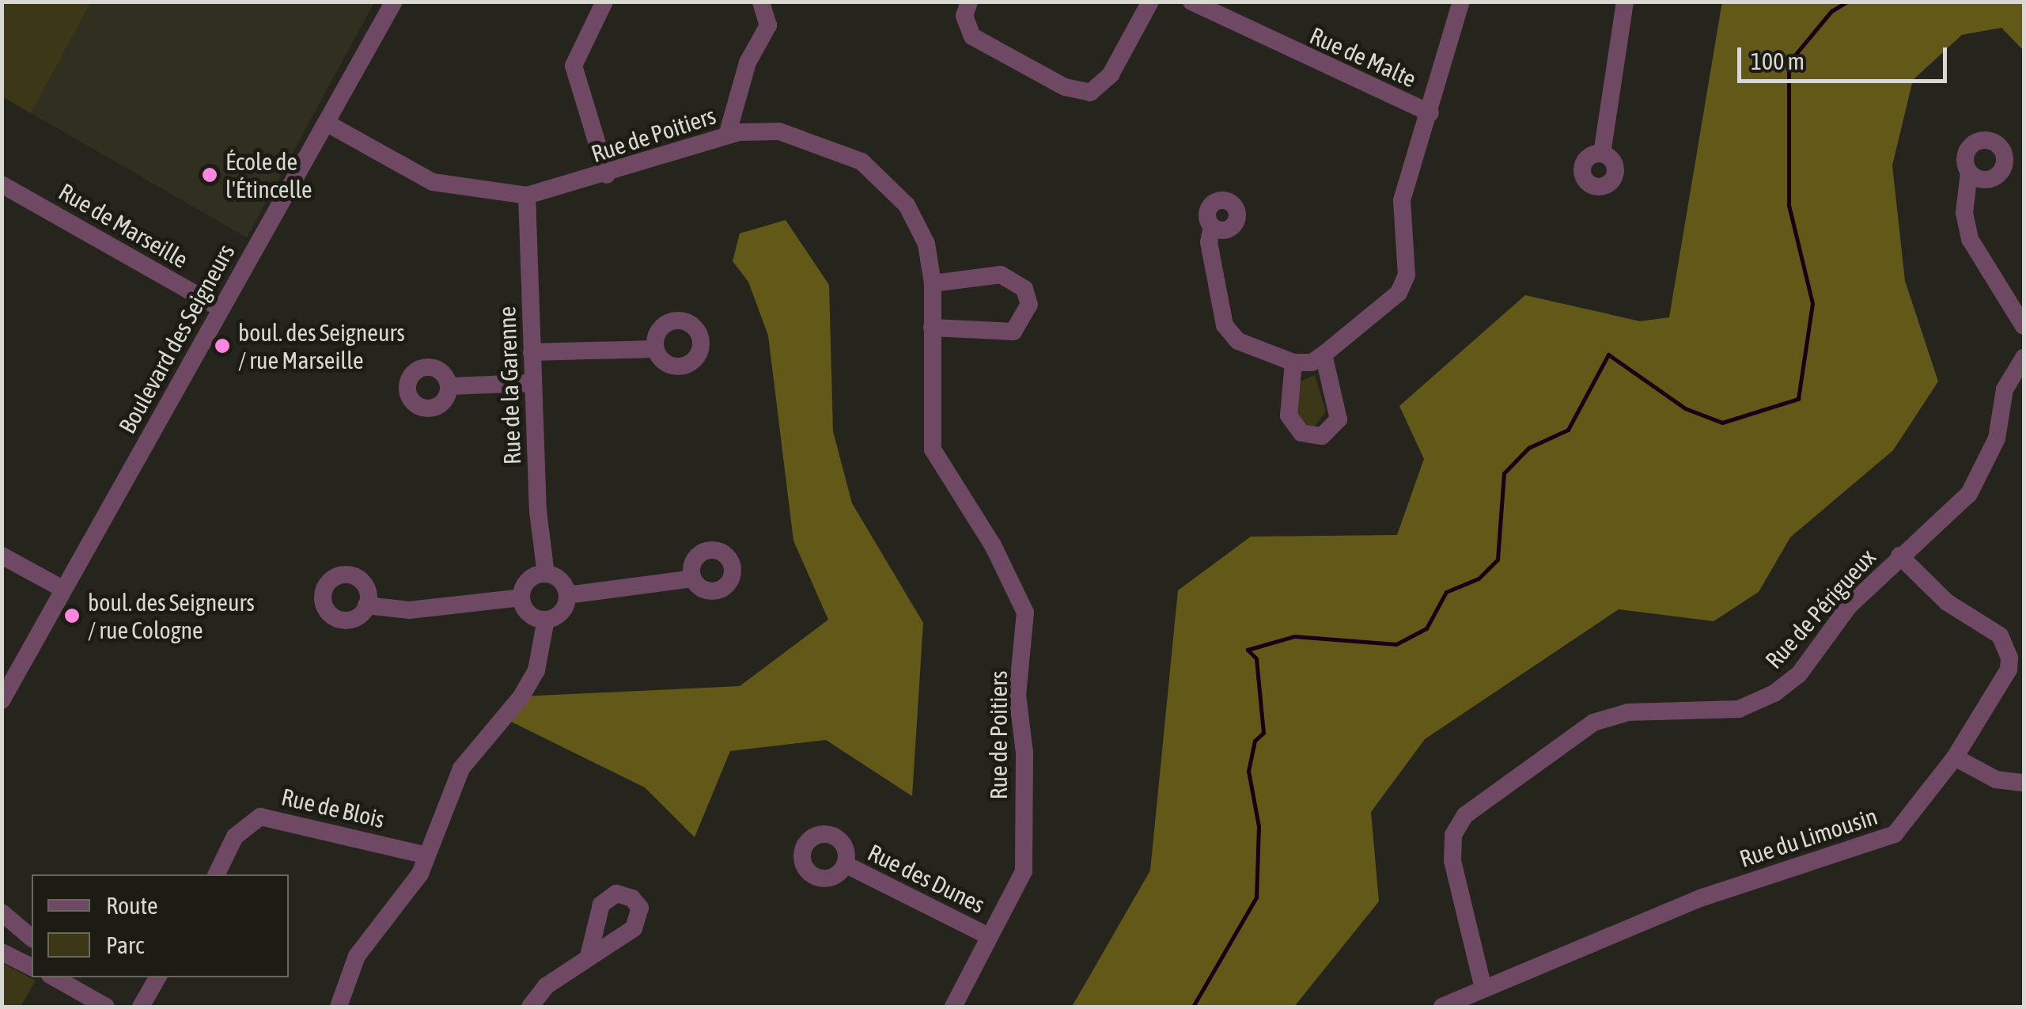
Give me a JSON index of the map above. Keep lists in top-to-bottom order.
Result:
{
  "streets": {
    "street": [
      "Rue de Malte",
      "Rue de Poitiers",
      "Rue de Marseille",
      "Boulevard des Seigneurs",
      "Rue de la Garenne",
      "Rue de Périgueux",
      "Rue de Blois",
      "Rue du Limousin",
      "Rue des Dunes"
    ]
  },
  "crossings": [
    ["Rue de Poitiers", "Boulevard des Seigneurs"],
    ["Rue de Poitiers", "Rue de la Garenne"],
    ["Rue de Poitiers", "Rue des Dunes"],
    ["Rue de Marseille", "Boulevard des Seigneurs"],
    ["Rue de Périgueux", "Rue du Limousin"]
  ],
  "places": ["École de l'Étincelle", "boul. des Seigneurs / rue Marseille", "boul. des Seigneurs / rue Cologne"],
  "legend": ["Route", "Parc"],
  "scale_bar": "100 m"
}
